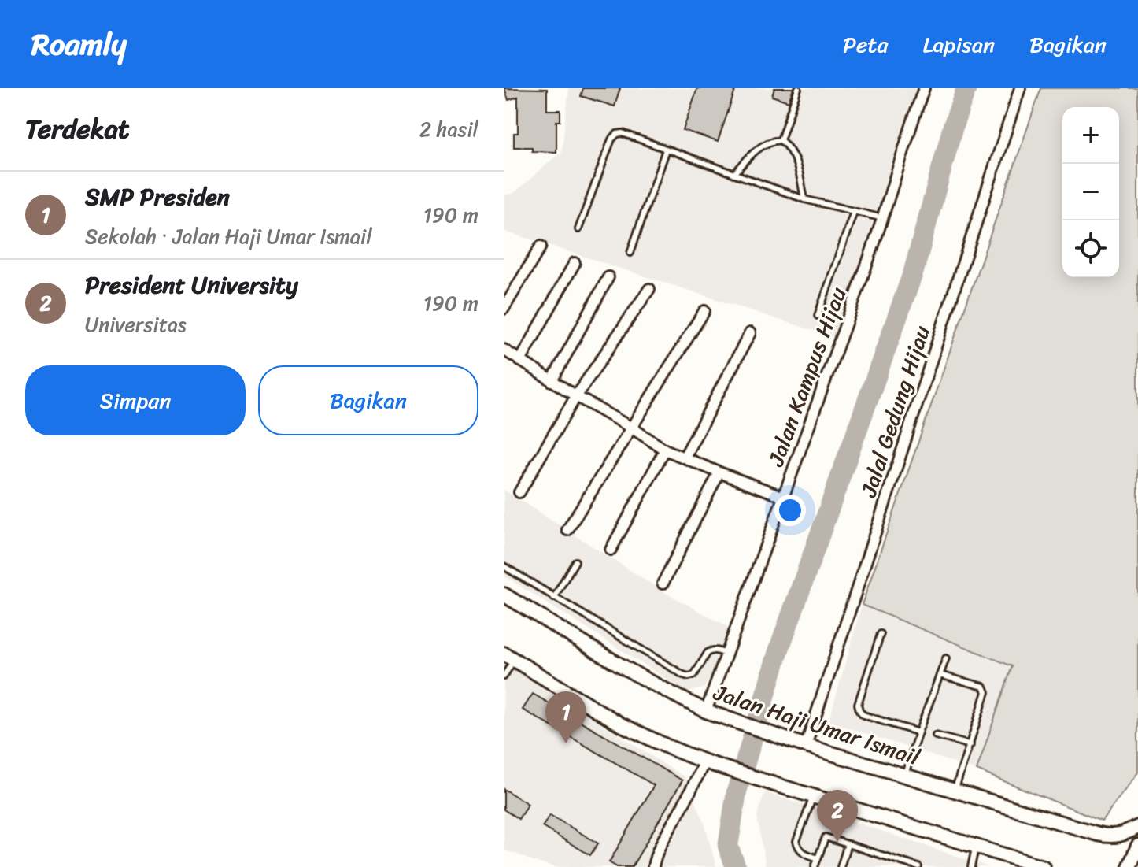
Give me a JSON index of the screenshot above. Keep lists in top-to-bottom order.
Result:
{
  "streets": {
    "main road": ["Jalan Haji Umar Ismail"],
    "street": ["Jalan Kampus Hijau", "Jalal Gedung Hijau"]
  },
  "crossings": [
    ["Jalan Kampus Hijau", "Jalan Haji Umar Ismail"],
    ["Jalal Gedung Hijau", "Jalan Haji Umar Ismail"]
  ],
  "page": {
    "header": "Roamly",
    "nav": ["Peta", "Lapisan", "Bagikan"],
    "heading": ["Terdekat", "2 hasil"],
    "map_buttons": ["+", "−"],
    "list": [
      {
        "mark": "1",
        "name": "SMP Presiden",
        "note": "Sekolah · Jalan Haji Umar Ismail",
        "value": "190 m"
      },
      {
        "mark": "2",
        "name": "President University",
        "note": "Universitas",
        "value": "190 m"
      }
    ],
    "buttons": ["Simpan", "Bagikan"],
    "pins": ["1", "2"]
  }
}
